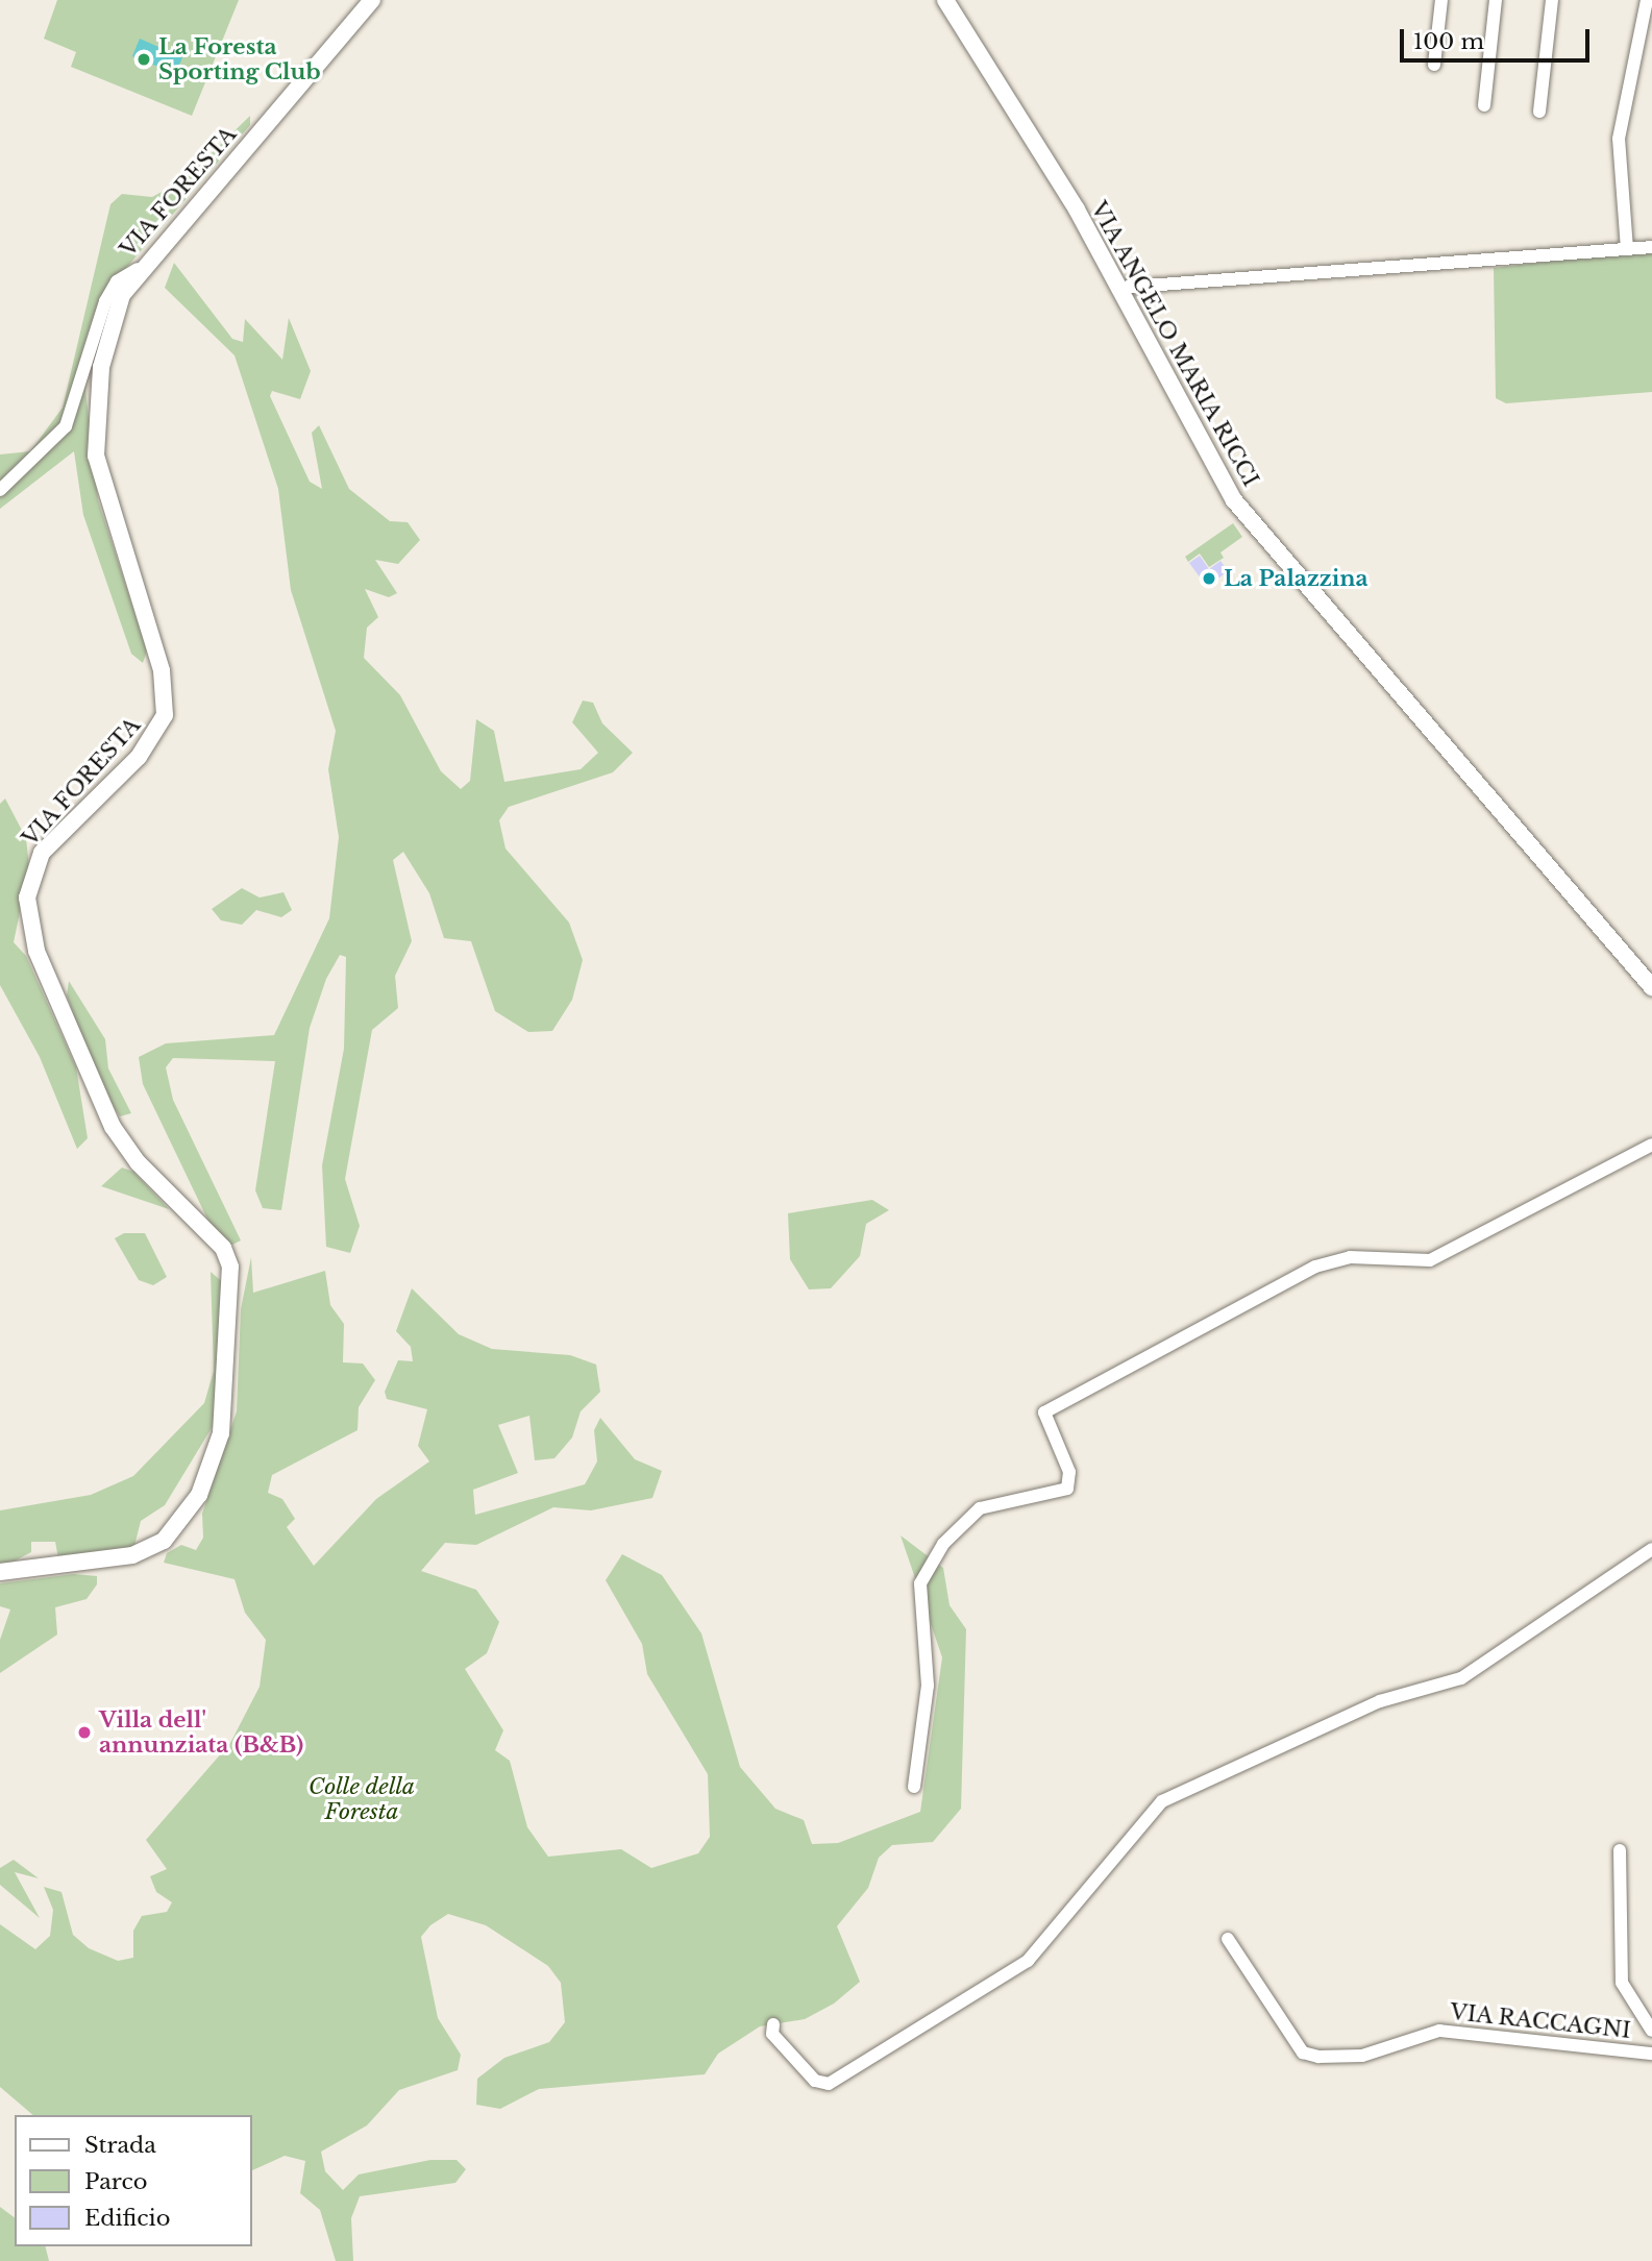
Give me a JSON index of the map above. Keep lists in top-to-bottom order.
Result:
{
  "streets": {
    "main road": ["VIA FORESTA", "VIA ANGELO MARIA RICCI"],
    "street": ["VIA RACCAGNI"]
  },
  "parks": ["Colle della Foresta"],
  "places": ["La Foresta Sporting Club", "La Palazzina", "Villa dell' annunziata (B&B)"],
  "legend": ["Strada", "Parco", "Edificio"],
  "scale_bar": "100 m"
}
